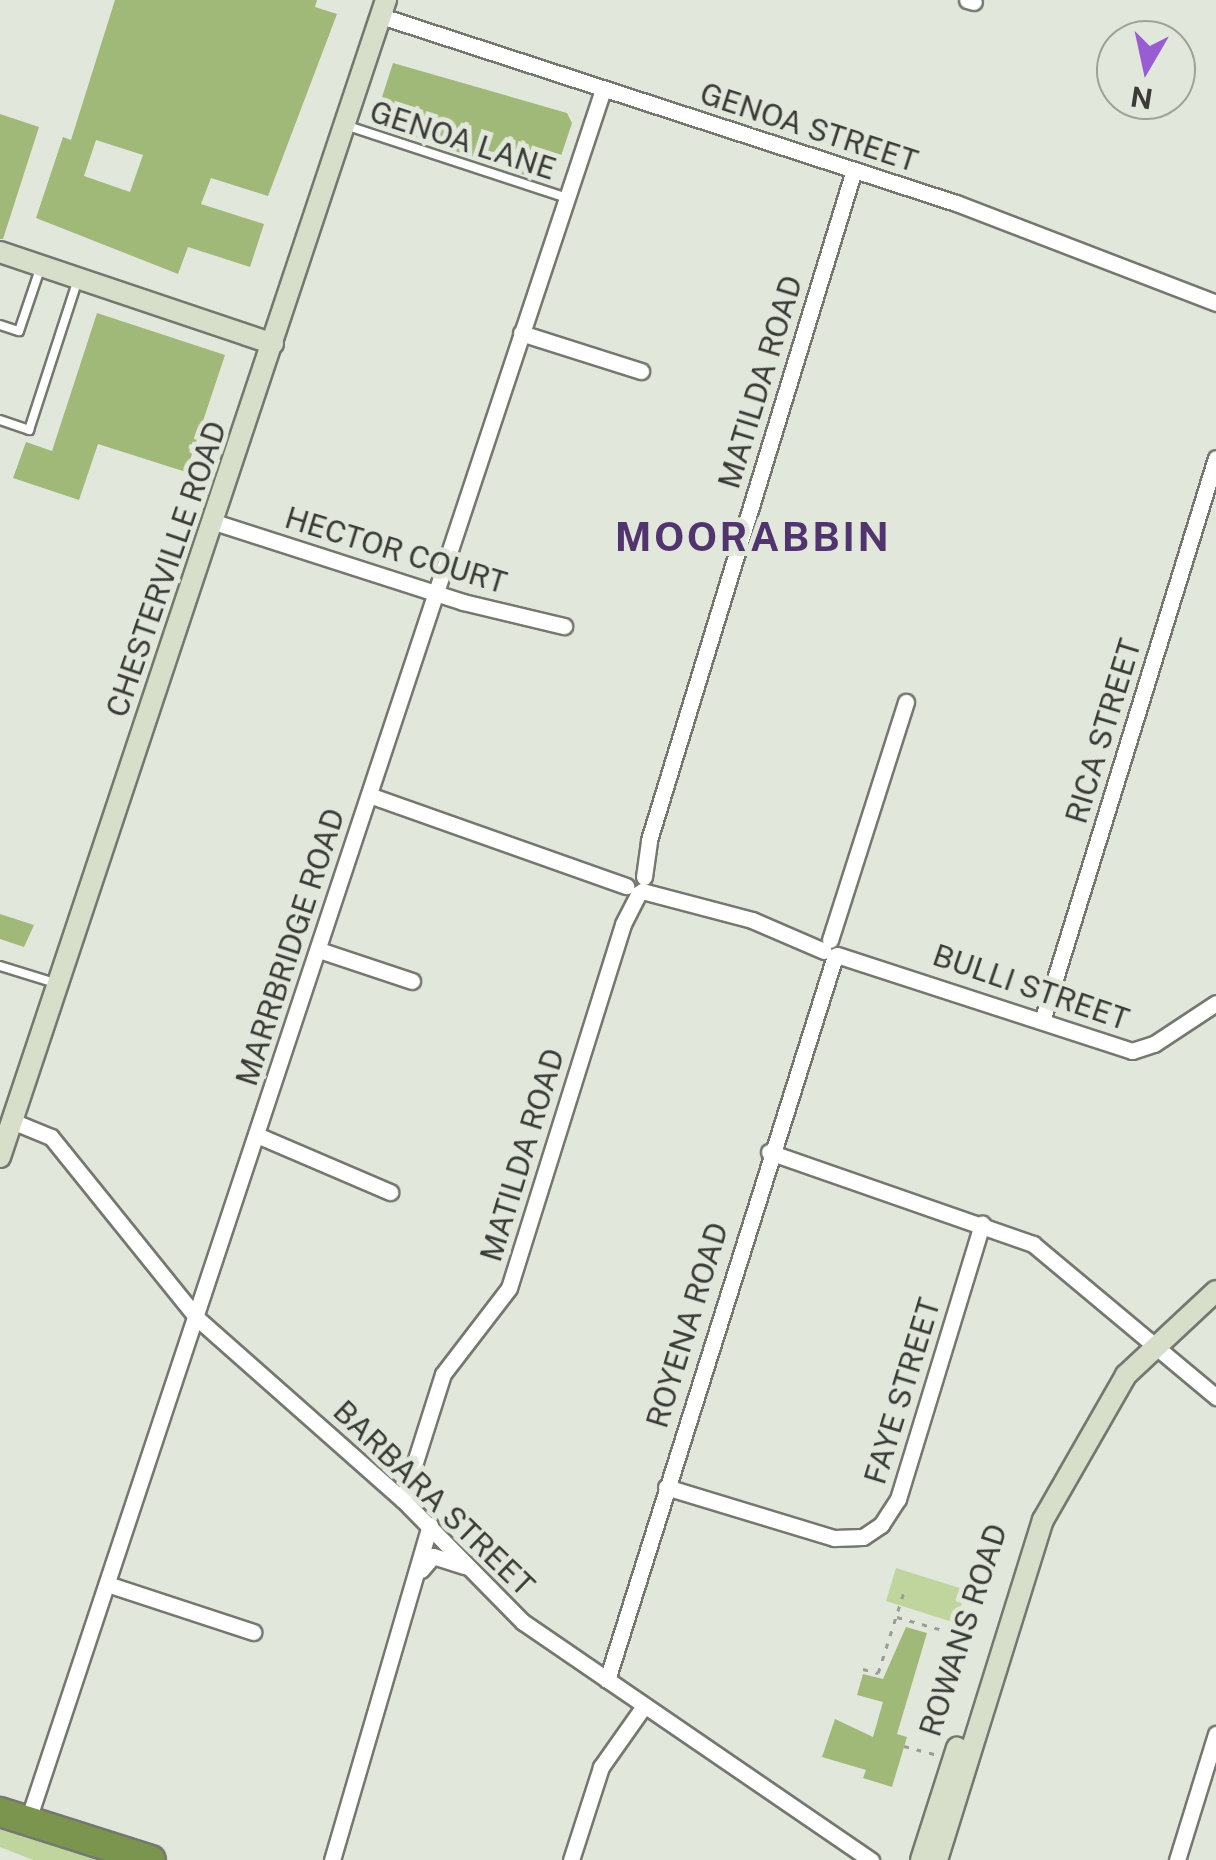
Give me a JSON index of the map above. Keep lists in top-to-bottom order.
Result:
{
  "streets": {
    "main road": ["CHESTERVILLE ROAD", "ROWANS ROAD"],
    "street": [
      "GENOA STREET",
      "MATILDA ROAD",
      "HECTOR COURT",
      "RICA STREET",
      "MARRBRIDGE ROAD",
      "BULLI STREET",
      "ROYENA ROAD",
      "FAYE STREET",
      "BARBARA STREET"
    ],
    "lane": ["GENOA LANE"]
  },
  "crossings": [
    ["GENOA STREET", "MATILDA ROAD"],
    ["GENOA STREET", "CHESTERVILLE ROAD"],
    ["GENOA STREET", "MARRBRIDGE ROAD"],
    ["GENOA LANE", "CHESTERVILLE ROAD"],
    ["GENOA LANE", "MARRBRIDGE ROAD"],
    ["MATILDA ROAD", "BULLI STREET"],
    ["MATILDA ROAD", "BARBARA STREET"],
    ["HECTOR COURT", "CHESTERVILLE ROAD"],
    ["HECTOR COURT", "MARRBRIDGE ROAD"],
    ["CHESTERVILLE ROAD", "BARBARA STREET"],
    ["RICA STREET", "BULLI STREET"],
    ["MARRBRIDGE ROAD", "BULLI STREET"],
    ["MARRBRIDGE ROAD", "BARBARA STREET"],
    ["BULLI STREET", "ROYENA ROAD"],
    ["ROYENA ROAD", "FAYE STREET"],
    ["ROYENA ROAD", "BARBARA STREET"]
  ],
  "districts": ["MOORABBIN"],
  "north": "bottom"
}
